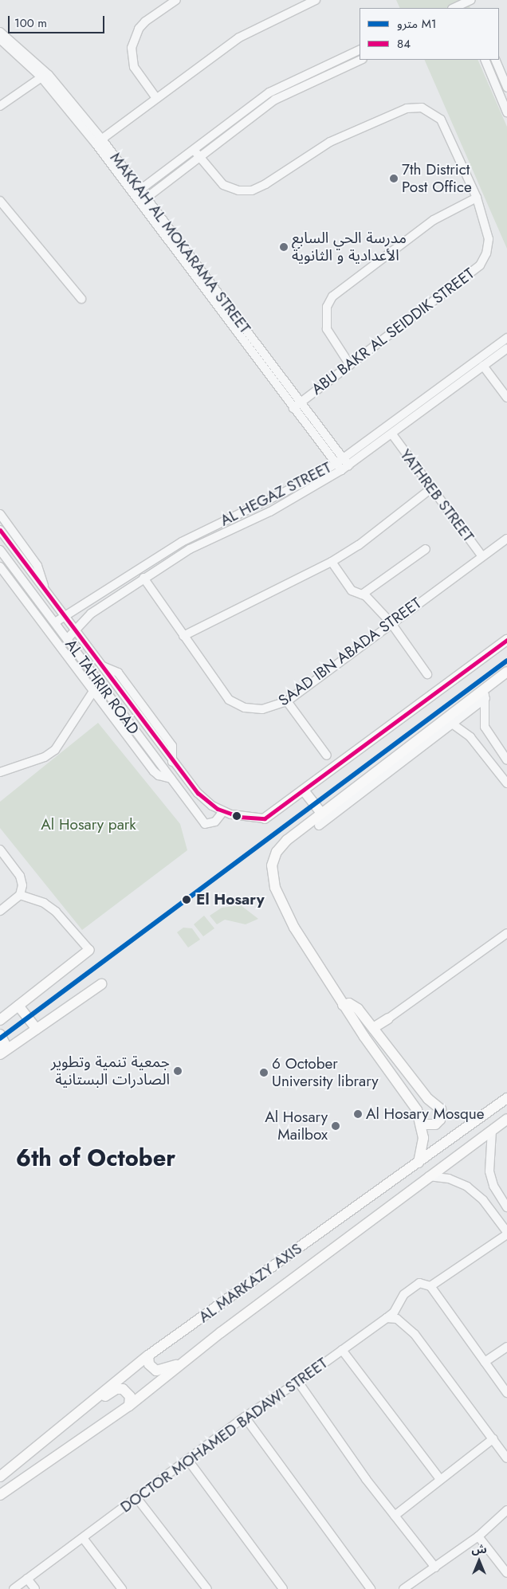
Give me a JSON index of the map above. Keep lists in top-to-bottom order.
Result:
{
  "streets": {
    "main road": ["AL MARKAZY AXIS"],
    "street": [
      "MAKKAH AL MOKARAMA STREET",
      "ABU BAKR AL SEIDDIK STREET",
      "AL HEGAZ STREET",
      "YATHREB STREET",
      "SAAD IBN ABADA STREET",
      "AL TAHRIR ROAD",
      "DOCTOR MOHAMED BADAWI STREET"
    ]
  },
  "crossings": [
    ["MAKKAH AL MOKARAMA STREET", "ABU BAKR AL SEIDDIK STREET"],
    ["MAKKAH AL MOKARAMA STREET", "AL HEGAZ STREET"],
    ["AL HEGAZ STREET", "YATHREB STREET"],
    ["AL HEGAZ STREET", "SAAD IBN ABADA STREET"],
    ["AL HEGAZ STREET", "AL TAHRIR ROAD"],
    ["YATHREB STREET", "SAAD IBN ABADA STREET"]
  ],
  "districts": ["6th of October"],
  "parks": ["Al Hosary park"],
  "places": [
    "7th District Post Office",
    "مدرسة الحي السابع الأعدادية و الثانوية",
    "El Hosary",
    "جمعية تنمية وتطوير الصادرات البستانية",
    "6 October University library",
    "Al Hosary Mosque",
    "Al Hosary Mailbox"
  ],
  "lines": ["transit line 84", "metro line M1"],
  "legend": ["مترو M1", "84"],
  "scale_bar": "100 m",
  "north": "top"
}
